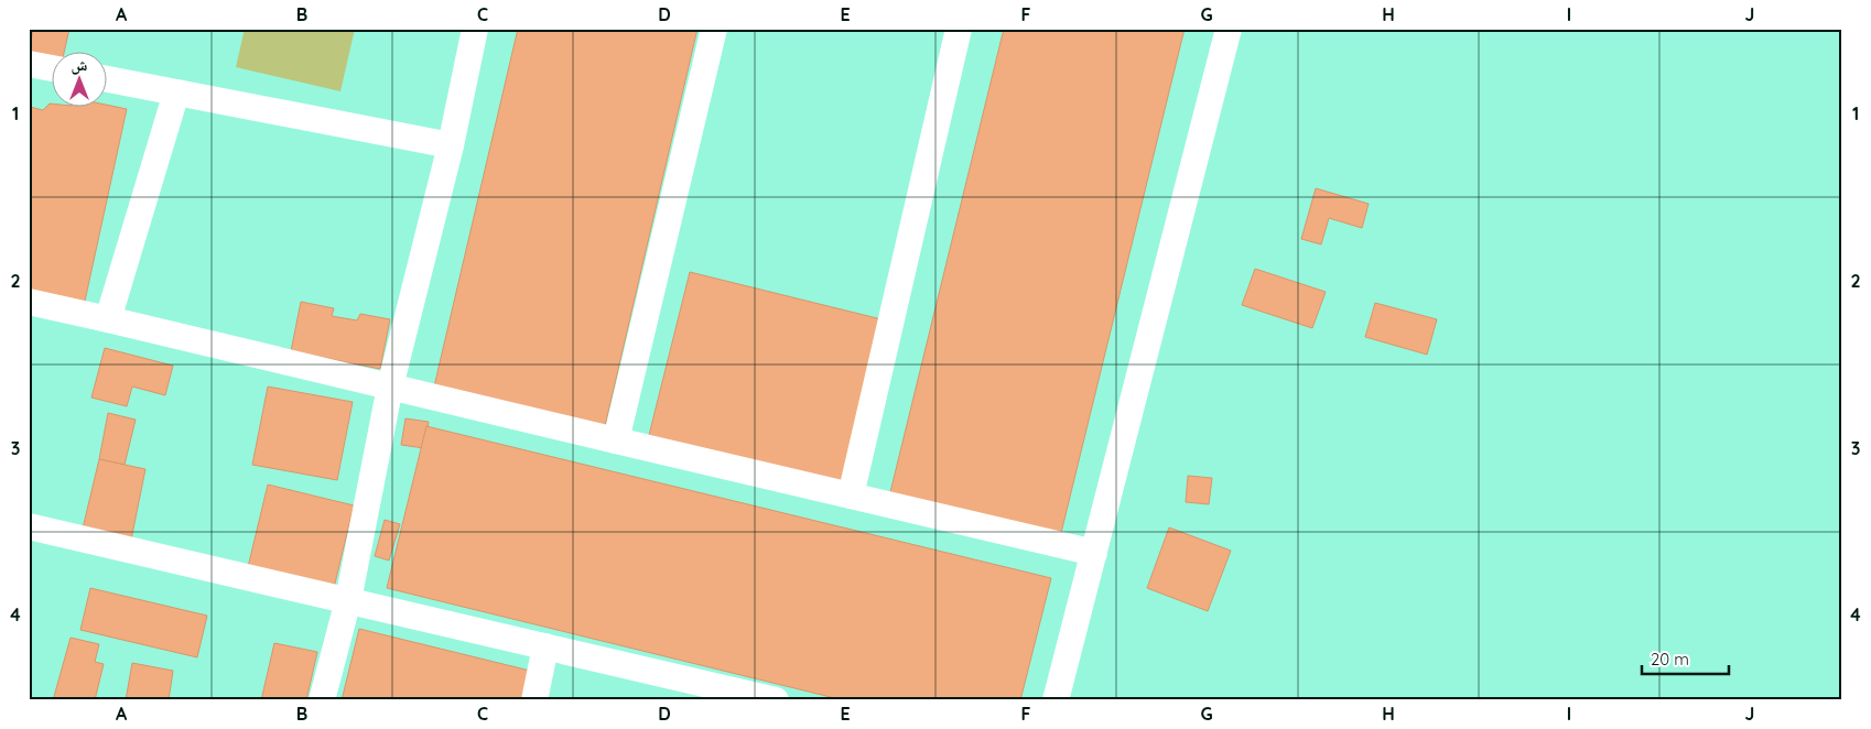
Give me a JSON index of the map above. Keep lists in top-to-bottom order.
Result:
{
  "scale_bar": "20 m",
  "north": "top",
  "grid": {
    "columns": [
      "A",
      "B",
      "C",
      "D",
      "E",
      "F",
      "G",
      "H",
      "I",
      "J"
    ],
    "rows": [
      "1",
      "2",
      "3",
      "4"
    ]
  }
}
